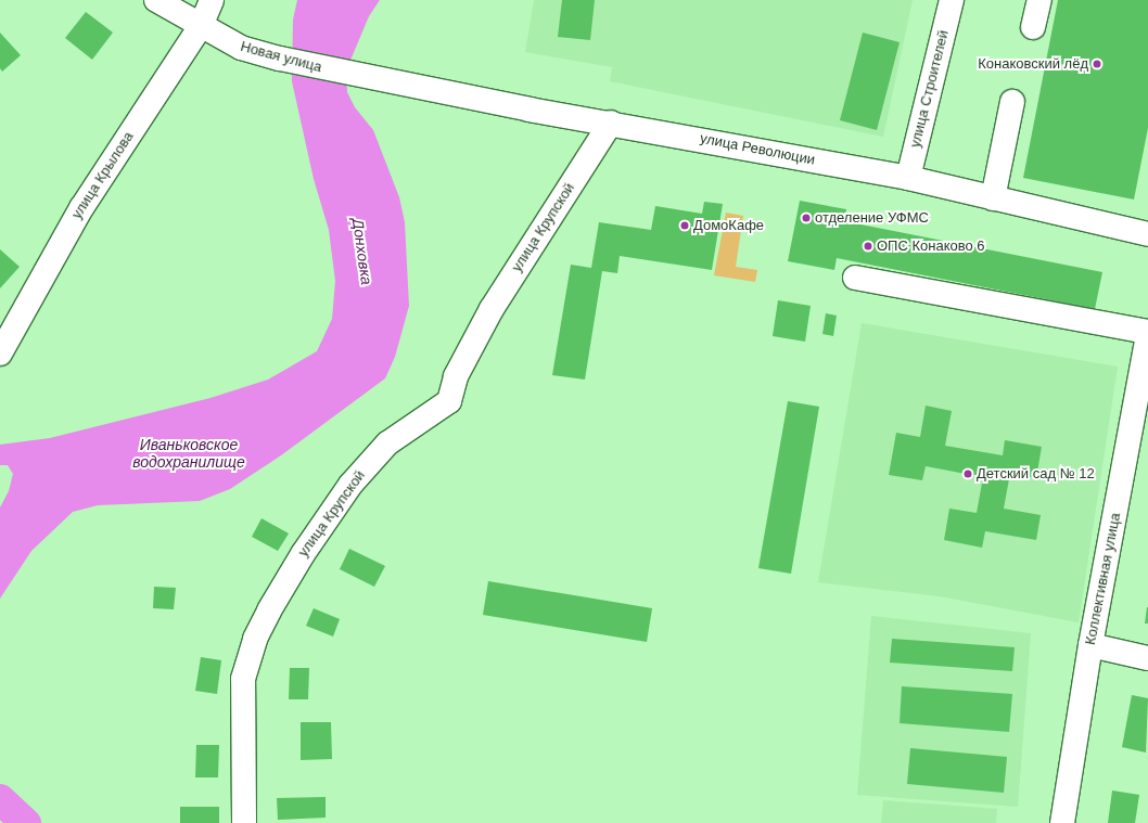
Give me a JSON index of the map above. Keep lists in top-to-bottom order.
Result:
{
  "streets": {
    "street": [
      "Новая улица",
      "улица Строителей",
      "улица Революции",
      "улица Крылова",
      "улица Крупской",
      "Коллективная улица"
    ]
  },
  "crossings": [
    ["Новая улица", "улица Революции"],
    ["Новая улица", "улица Крылова"],
    ["улица Строителей", "улица Революции"],
    ["улица Революции", "улица Крупской"]
  ],
  "water": ["Донховка", "Иваньковское водохранилище"],
  "places": [
    "Конаковский лёд",
    "отделение УФМС",
    "ДомоКафе",
    "ОПС Конаково 6",
    "Детский сад № 12"
  ]
}
